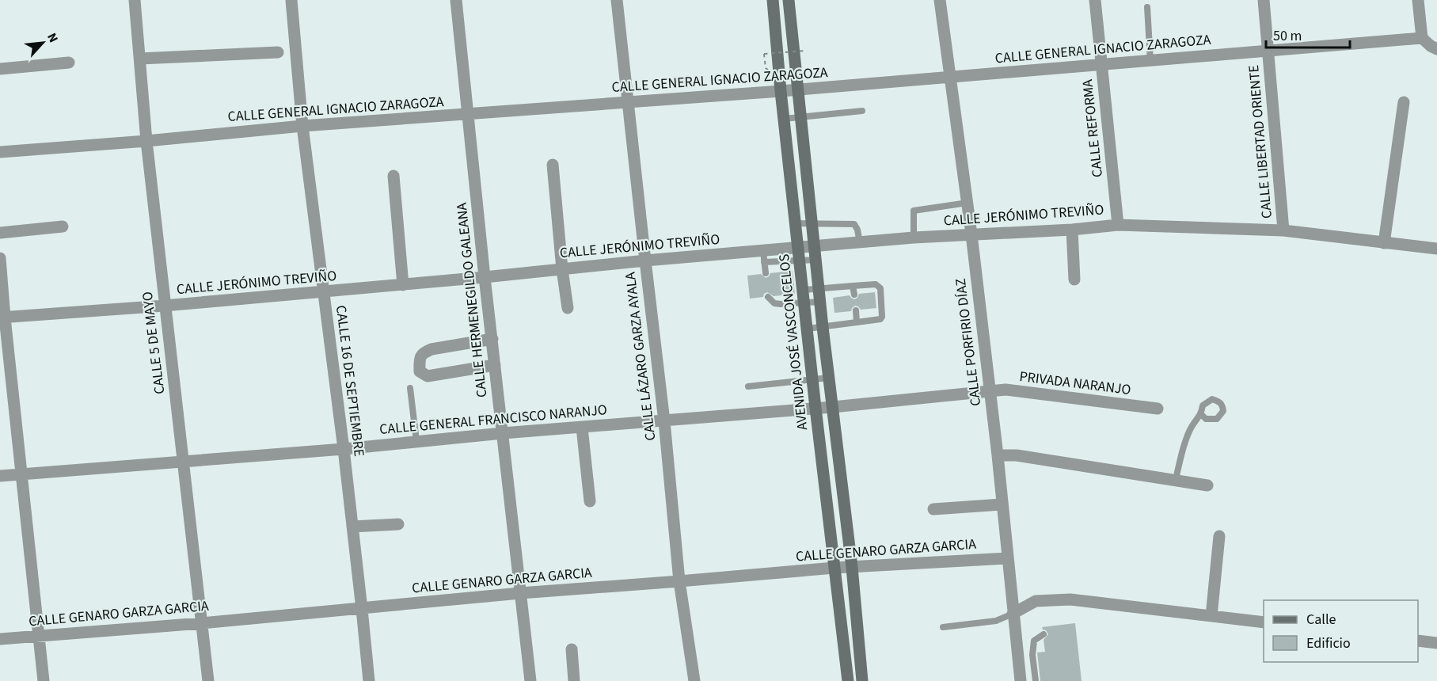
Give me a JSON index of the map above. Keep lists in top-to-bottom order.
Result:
{
  "streets": {
    "main road": ["AVENIDA JOSÉ VASCONCELOS"],
    "street": [
      "CALLE GENERAL IGNACIO ZARAGOZA",
      "CALLE REFORMA",
      "CALLE LIBERTAD ORIENTE",
      "CALLE JERÓNIMO TREVIÑO",
      "CALLE HERMENEGILDO GALEANA",
      "CALLE PORFIRIO DÍAZ",
      "CALLE 5 DE MAYO",
      "CALLE LÁZARO GARZA AYALA",
      "CALLE 16 DE SEPTIEMBRE",
      "PRIVADA NARANJO",
      "CALLE GENERAL FRANCISCO NARANJO",
      "CALLE GENARO GARZA GARCIA"
    ]
  },
  "crossings": [
    ["CALLE GENERAL IGNACIO ZARAGOZA", "CALLE REFORMA"],
    ["CALLE GENERAL IGNACIO ZARAGOZA", "CALLE LIBERTAD ORIENTE"],
    ["CALLE GENERAL IGNACIO ZARAGOZA", "CALLE HERMENEGILDO GALEANA"],
    ["CALLE GENERAL IGNACIO ZARAGOZA", "AVENIDA JOSÉ VASCONCELOS"],
    ["CALLE GENERAL IGNACIO ZARAGOZA", "CALLE PORFIRIO DÍAZ"],
    ["CALLE GENERAL IGNACIO ZARAGOZA", "CALLE 5 DE MAYO"],
    ["CALLE GENERAL IGNACIO ZARAGOZA", "CALLE LÁZARO GARZA AYALA"],
    ["CALLE GENERAL IGNACIO ZARAGOZA", "CALLE 16 DE SEPTIEMBRE"],
    ["CALLE REFORMA", "CALLE JERÓNIMO TREVIÑO"],
    ["CALLE LIBERTAD ORIENTE", "CALLE JERÓNIMO TREVIÑO"],
    ["CALLE JERÓNIMO TREVIÑO", "CALLE HERMENEGILDO GALEANA"],
    ["CALLE JERÓNIMO TREVIÑO", "AVENIDA JOSÉ VASCONCELOS"],
    ["CALLE JERÓNIMO TREVIÑO", "CALLE PORFIRIO DÍAZ"],
    ["CALLE JERÓNIMO TREVIÑO", "CALLE 5 DE MAYO"],
    ["CALLE JERÓNIMO TREVIÑO", "CALLE LÁZARO GARZA AYALA"],
    ["CALLE JERÓNIMO TREVIÑO", "CALLE 16 DE SEPTIEMBRE"],
    ["CALLE HERMENEGILDO GALEANA", "CALLE GENERAL FRANCISCO NARANJO"],
    ["CALLE HERMENEGILDO GALEANA", "CALLE GENARO GARZA GARCIA"],
    ["AVENIDA JOSÉ VASCONCELOS", "CALLE GENERAL FRANCISCO NARANJO"],
    ["AVENIDA JOSÉ VASCONCELOS", "CALLE GENARO GARZA GARCIA"],
    ["CALLE PORFIRIO DÍAZ", "PRIVADA NARANJO"],
    ["CALLE PORFIRIO DÍAZ", "CALLE GENERAL FRANCISCO NARANJO"],
    ["CALLE PORFIRIO DÍAZ", "CALLE GENARO GARZA GARCIA"],
    ["CALLE 5 DE MAYO", "CALLE GENERAL FRANCISCO NARANJO"],
    ["CALLE 5 DE MAYO", "CALLE GENARO GARZA GARCIA"],
    ["CALLE LÁZARO GARZA AYALA", "CALLE GENERAL FRANCISCO NARANJO"],
    ["CALLE LÁZARO GARZA AYALA", "CALLE GENARO GARZA GARCIA"],
    ["CALLE 16 DE SEPTIEMBRE", "CALLE GENERAL FRANCISCO NARANJO"],
    ["CALLE 16 DE SEPTIEMBRE", "CALLE GENARO GARZA GARCIA"],
    ["PRIVADA NARANJO", "CALLE GENERAL FRANCISCO NARANJO"]
  ],
  "legend": ["Calle", "Edificio"],
  "scale_bar": "50 m",
  "north": "top right"
}
